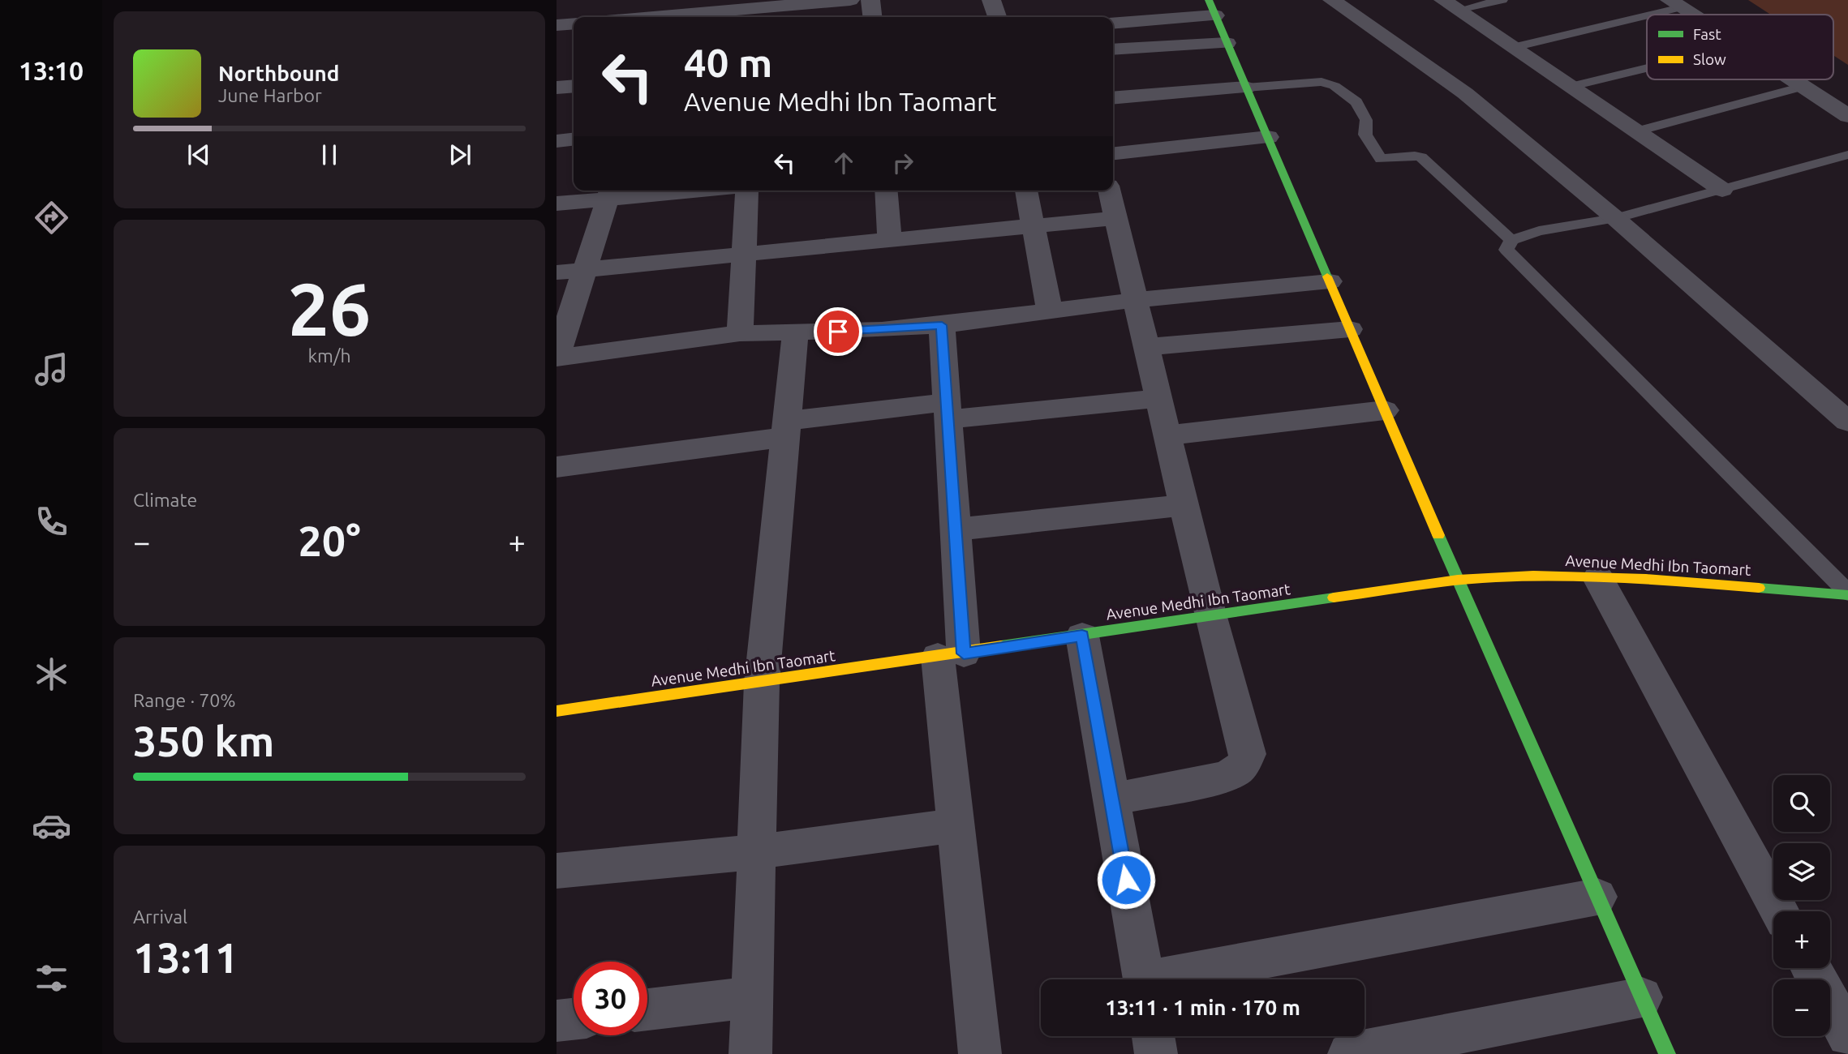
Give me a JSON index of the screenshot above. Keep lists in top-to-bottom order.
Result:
{
  "streets": {
    "main road": ["Avenue Medhi Ibn Taomart"]
  },
  "legend": ["Fast", "Slow"],
  "page": {
    "tabs": "13:10",
    "turn": ["40 m", "Avenue Medhi Ibn Taomart"],
    "song": ["Northbound", "June Harbor"],
    "tile": [
      ["26", "km/h"],
      "Climate",
      ["Range · 70%", "350 km"],
      ["Arrival", "13:11"]
    ],
    "heat": ["−", "20°", "+"],
    "map_buttons": ["+", "−"],
    "limit": "30",
    "trip": "13:11 · 1 min · 170 m"
  }
}
